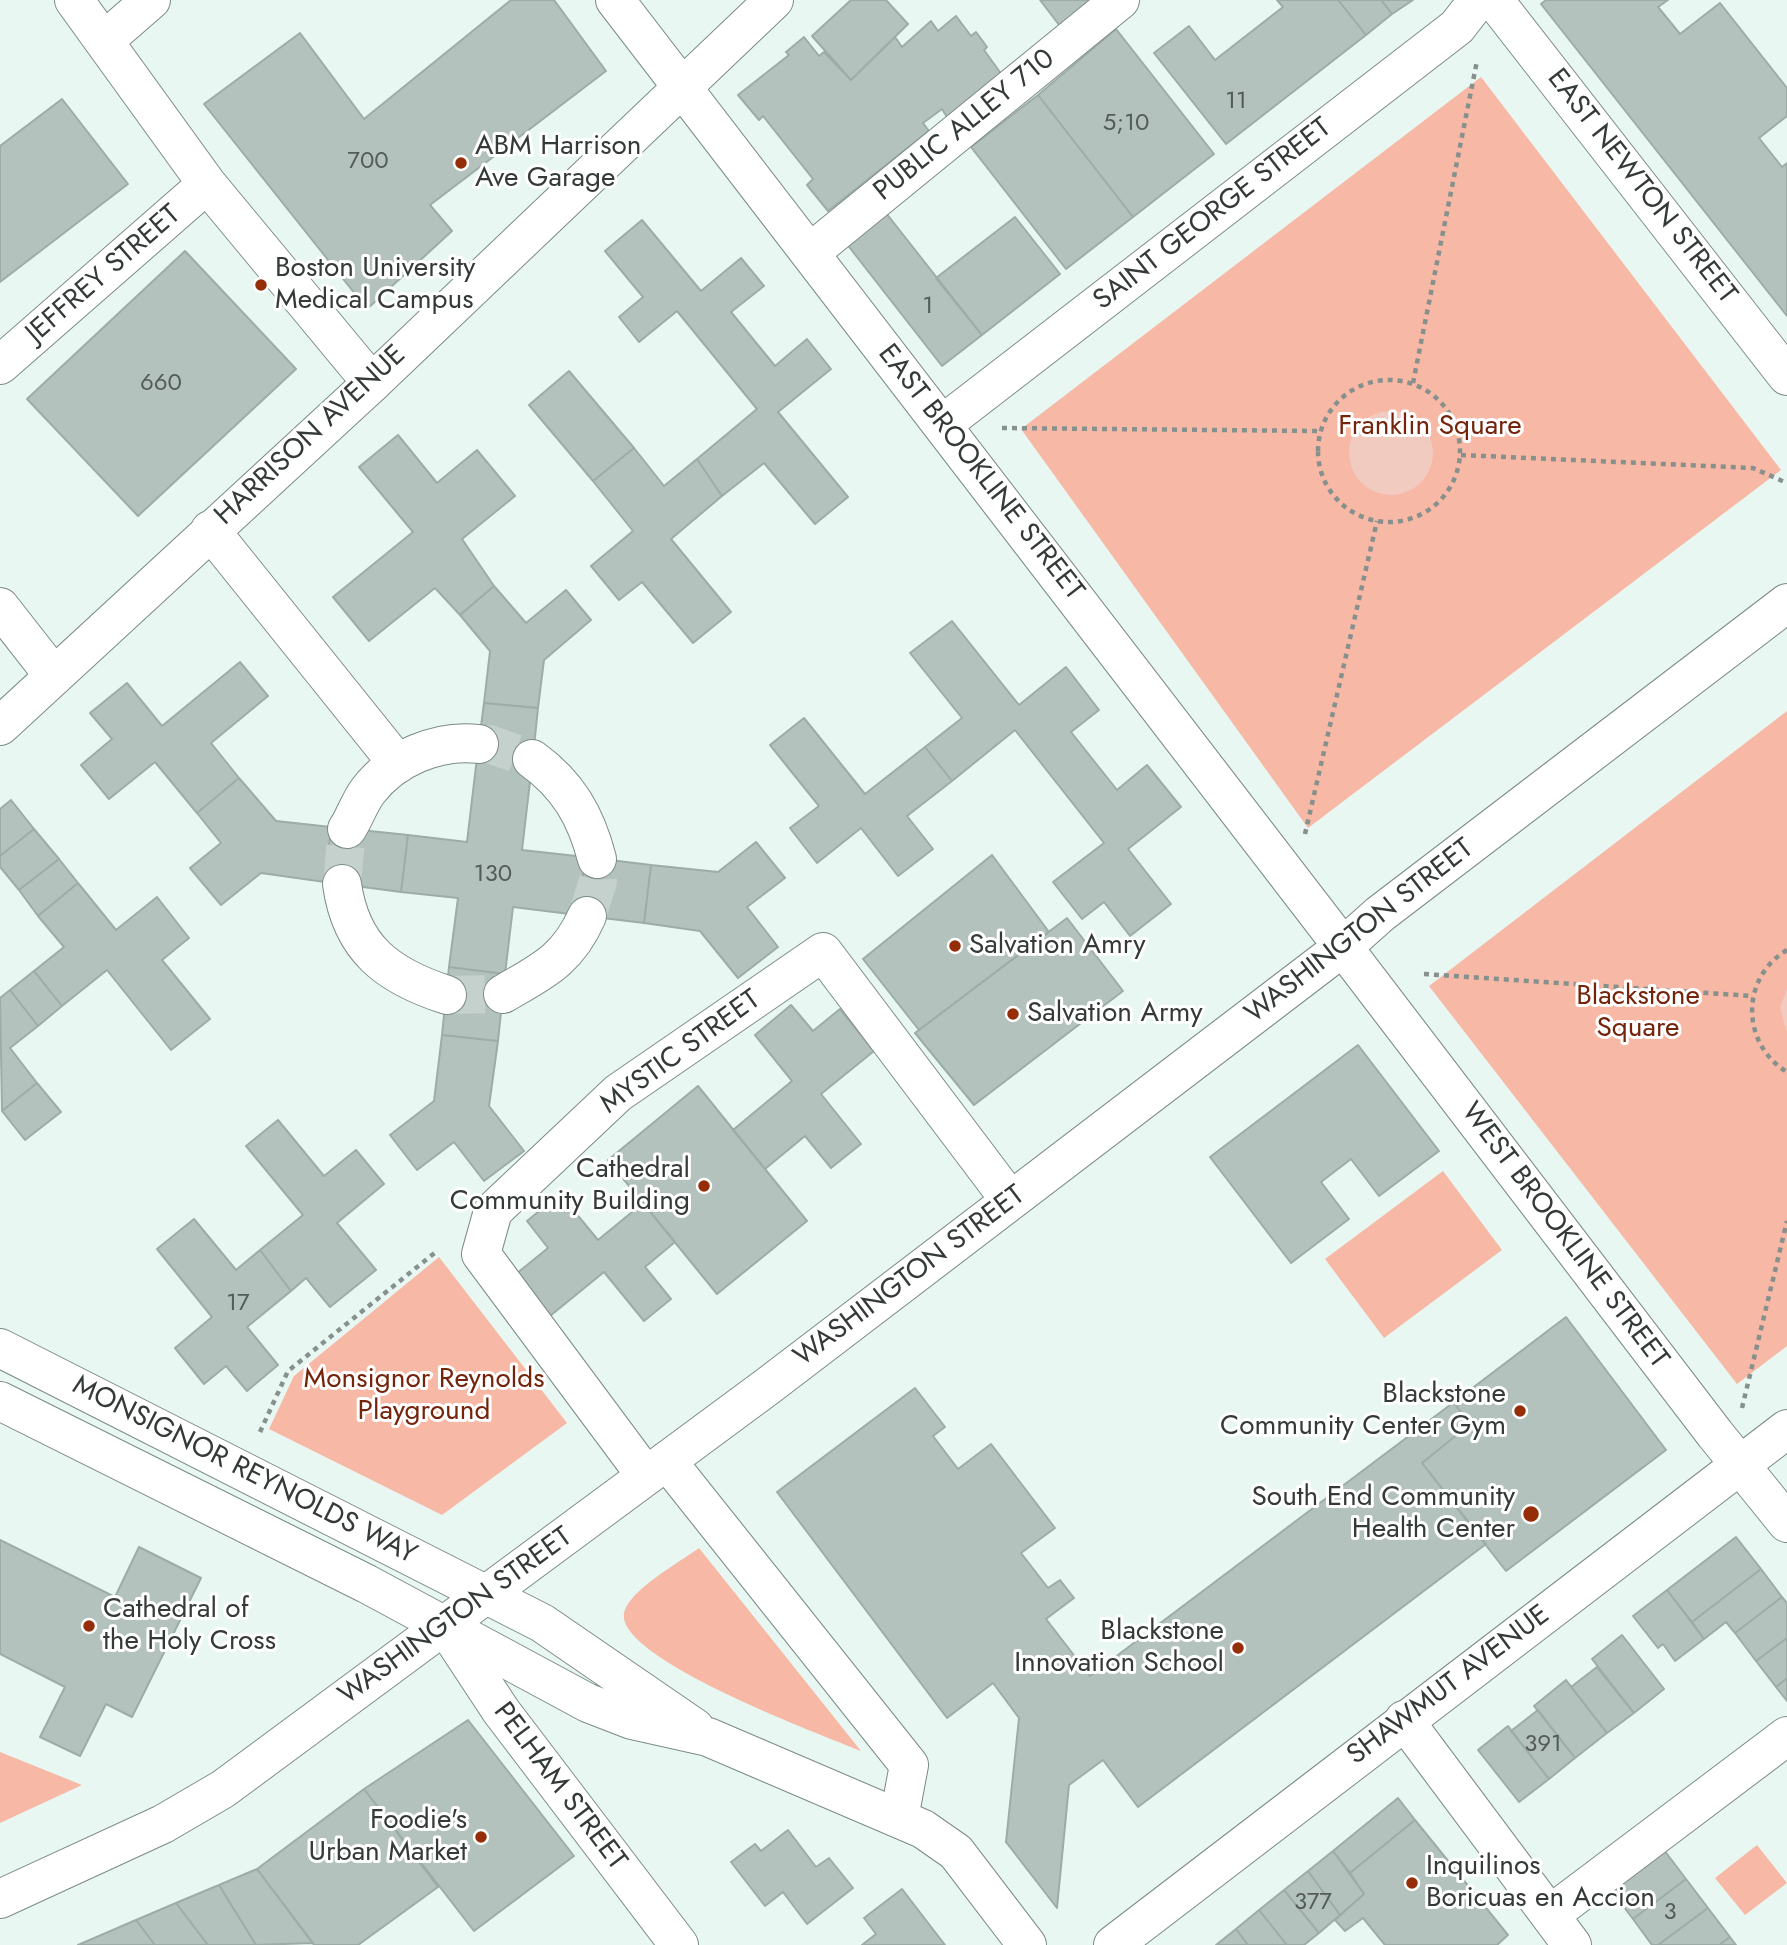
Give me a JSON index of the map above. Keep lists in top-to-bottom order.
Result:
{
  "streets": {
    "main road": [
      "PUBLIC ALLEY 710",
      "EAST NEWTON STREET",
      "SAINT GEORGE STREET",
      "JEFFREY STREET",
      "HARRISON AVENUE",
      "EAST BROOKLINE STREET",
      "WASHINGTON STREET",
      "MYSTIC STREET",
      "WEST BROOKLINE STREET",
      "MONSIGNOR REYNOLDS WAY",
      "SHAWMUT AVENUE",
      "PELHAM STREET"
    ]
  },
  "crossings": [
    ["PUBLIC ALLEY 710", "EAST BROOKLINE STREET"],
    ["SAINT GEORGE STREET", "EAST BROOKLINE STREET"],
    ["HARRISON AVENUE", "EAST BROOKLINE STREET"],
    ["EAST BROOKLINE STREET", "WASHINGTON STREET"],
    ["EAST BROOKLINE STREET", "WEST BROOKLINE STREET"],
    ["WASHINGTON STREET", "MYSTIC STREET"],
    ["WASHINGTON STREET", "WEST BROOKLINE STREET"],
    ["WASHINGTON STREET", "MONSIGNOR REYNOLDS WAY"],
    ["WASHINGTON STREET", "PELHAM STREET"],
    ["WEST BROOKLINE STREET", "SHAWMUT AVENUE"],
    ["MONSIGNOR REYNOLDS WAY", "PELHAM STREET"]
  ],
  "parks": ["Franklin Square", "Blackstone Square", "Monsignor Reynolds Playground"],
  "places": [
    "ABM Harrison Ave Garage",
    "Boston University Medical Campus",
    "Salvation Amry",
    "Salvation Army",
    "Cathedral Community Building",
    "Blackstone Community Center Gym",
    "South End Community Health Center",
    "Cathedral of the Holy Cross",
    "Blackstone Innovation School",
    "Foodie's Urban Market",
    "Inquilinos Boricuas en Accion"
  ],
  "house_numbers": [
    "11",
    "5;10",
    "700",
    "1",
    "660",
    "130",
    "17",
    "391",
    "377",
    "3"
  ]
}
